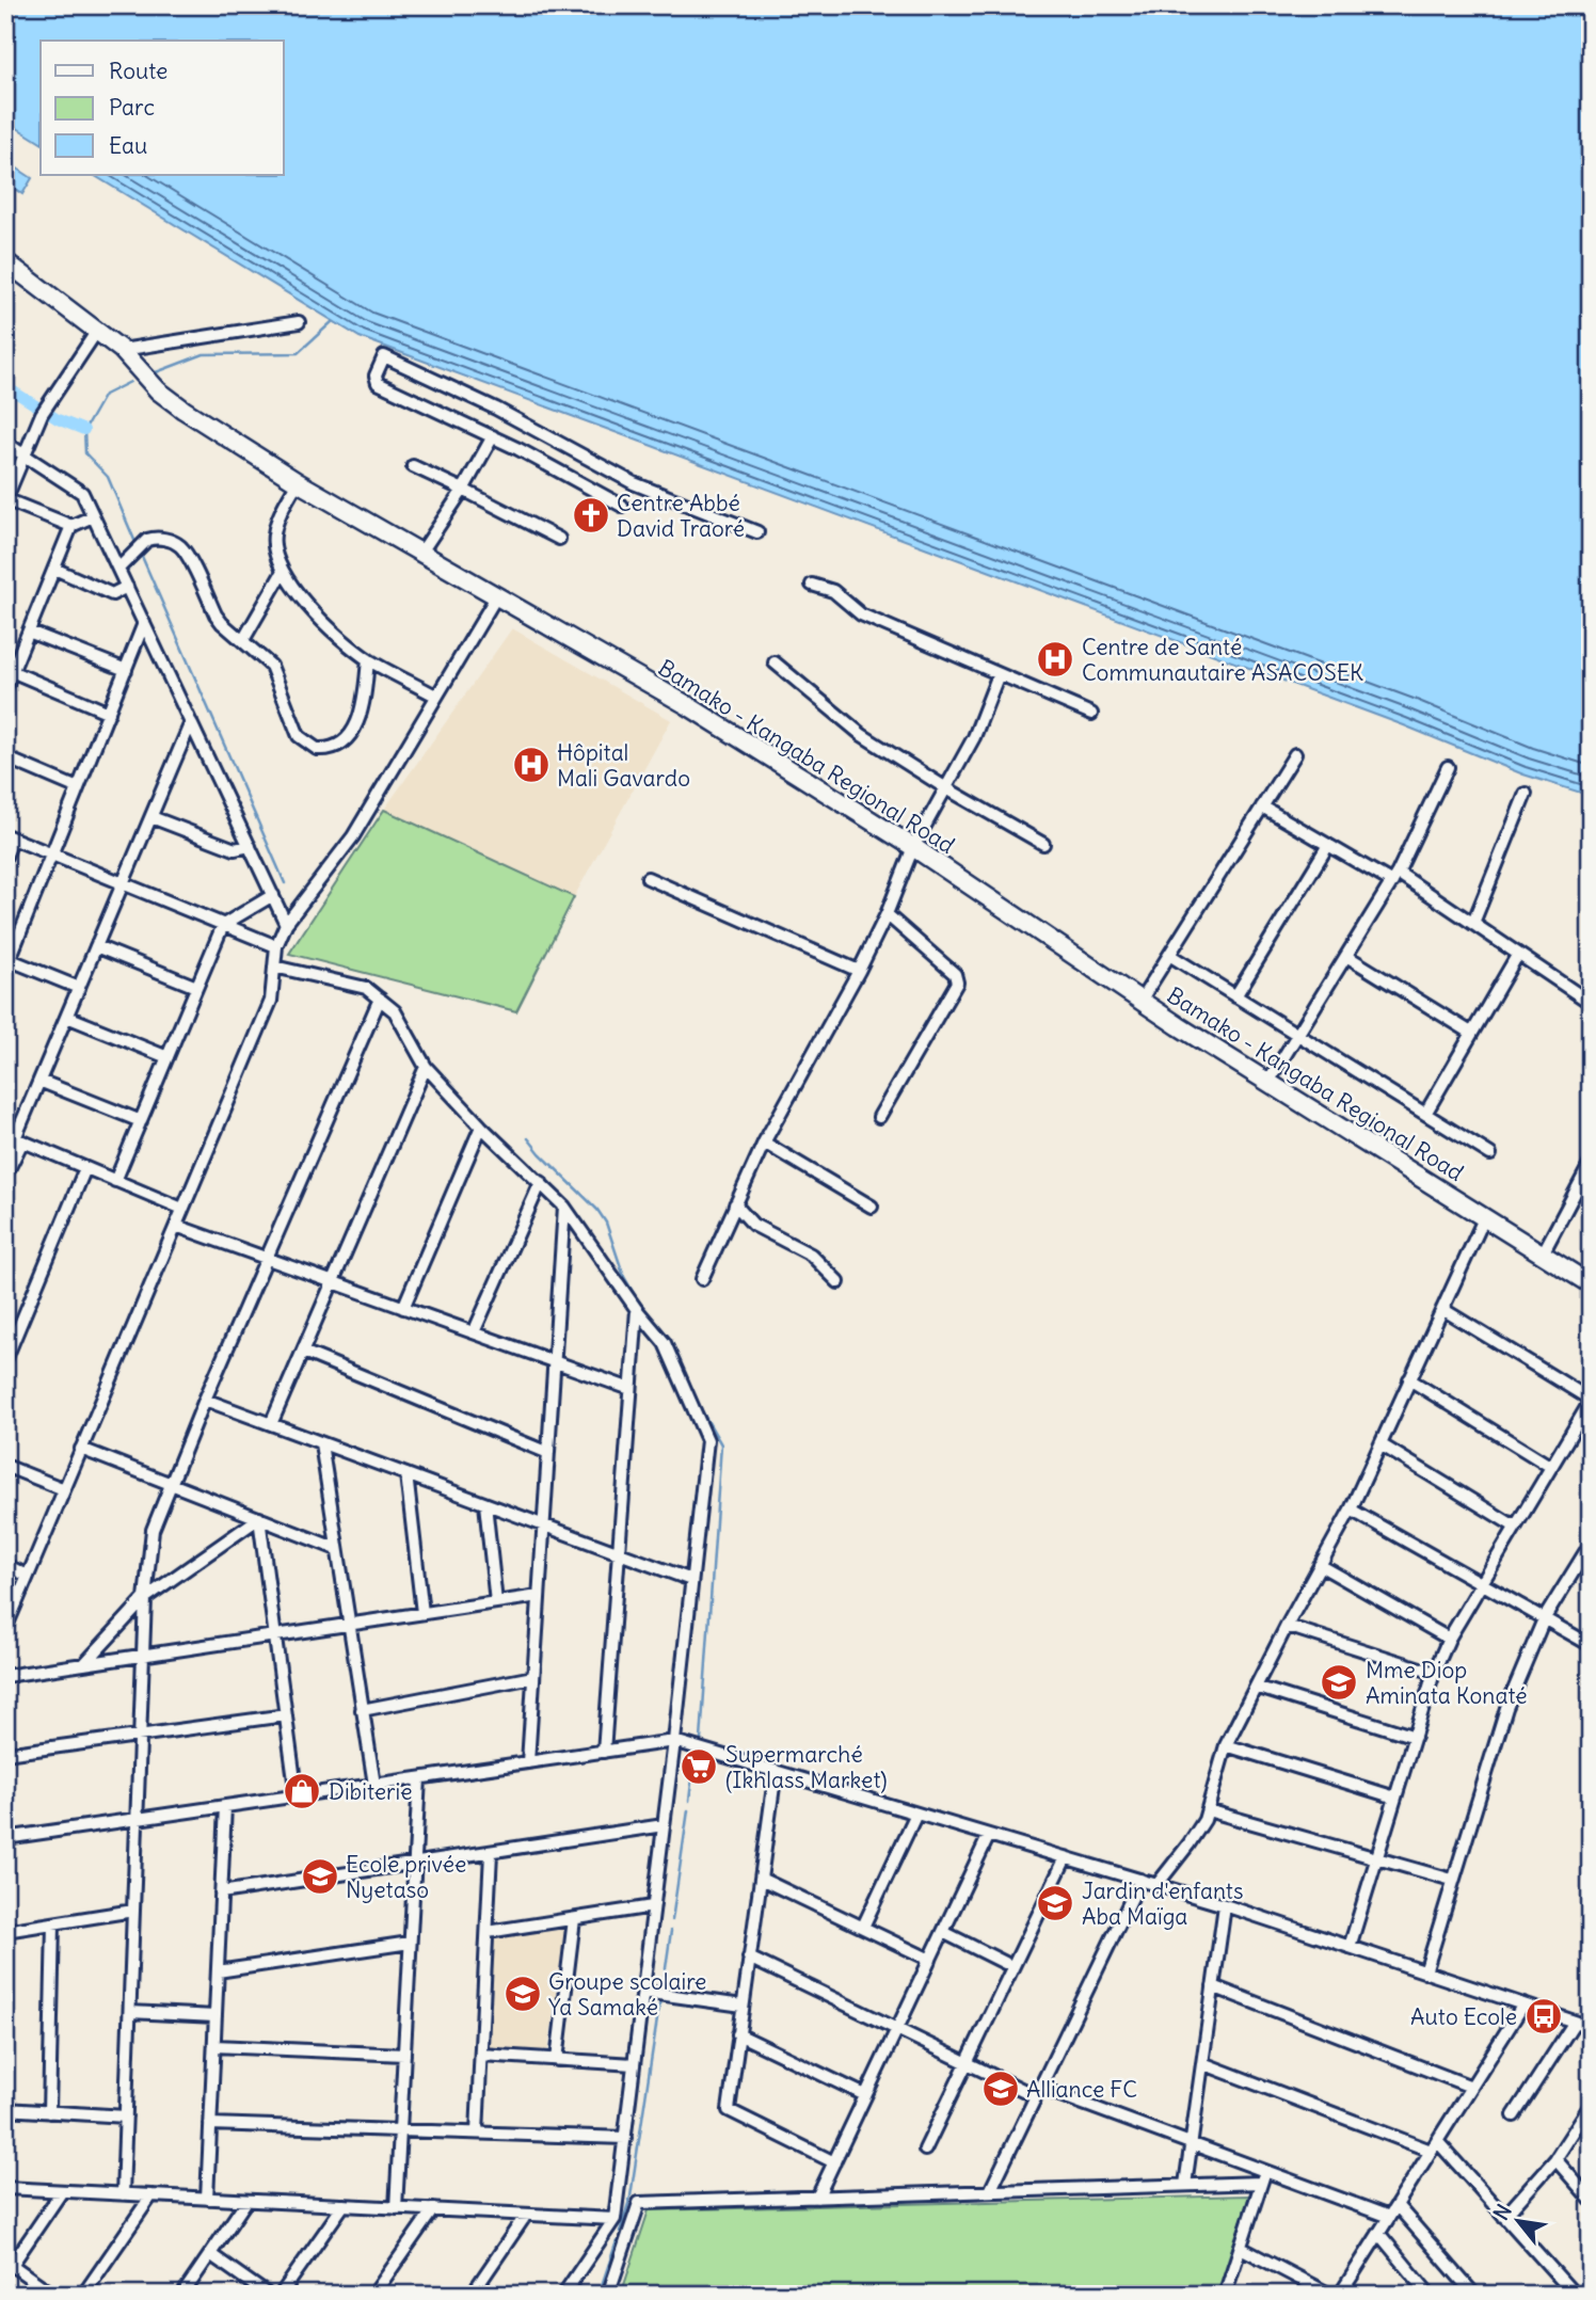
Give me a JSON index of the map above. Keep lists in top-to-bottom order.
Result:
{
  "streets": {
    "street": ["Bamako - Kangaba Regional Road"]
  },
  "places": {
    "church": ["Centre Abbé David Traoré"],
    "hospital": ["Centre de Santé Communautaire ASACOSEK", "Hôpital Mali Gavardo"],
    "school or university": [
      "Mme Diop Aminata Konaté",
      "Ecole privée Nyetaso",
      "Jardin d'enfants Aba Maïga",
      "Groupe scolaire Ya Samaké",
      "Alliance FC"
    ],
    "supermarket": ["Supermarché (Ikhlass Market)"],
    "shop": ["Dibiterie"],
    "bus stop": ["Auto Ecole"]
  },
  "legend": ["Route", "Parc", "Eau"],
  "north": "top left"
}
